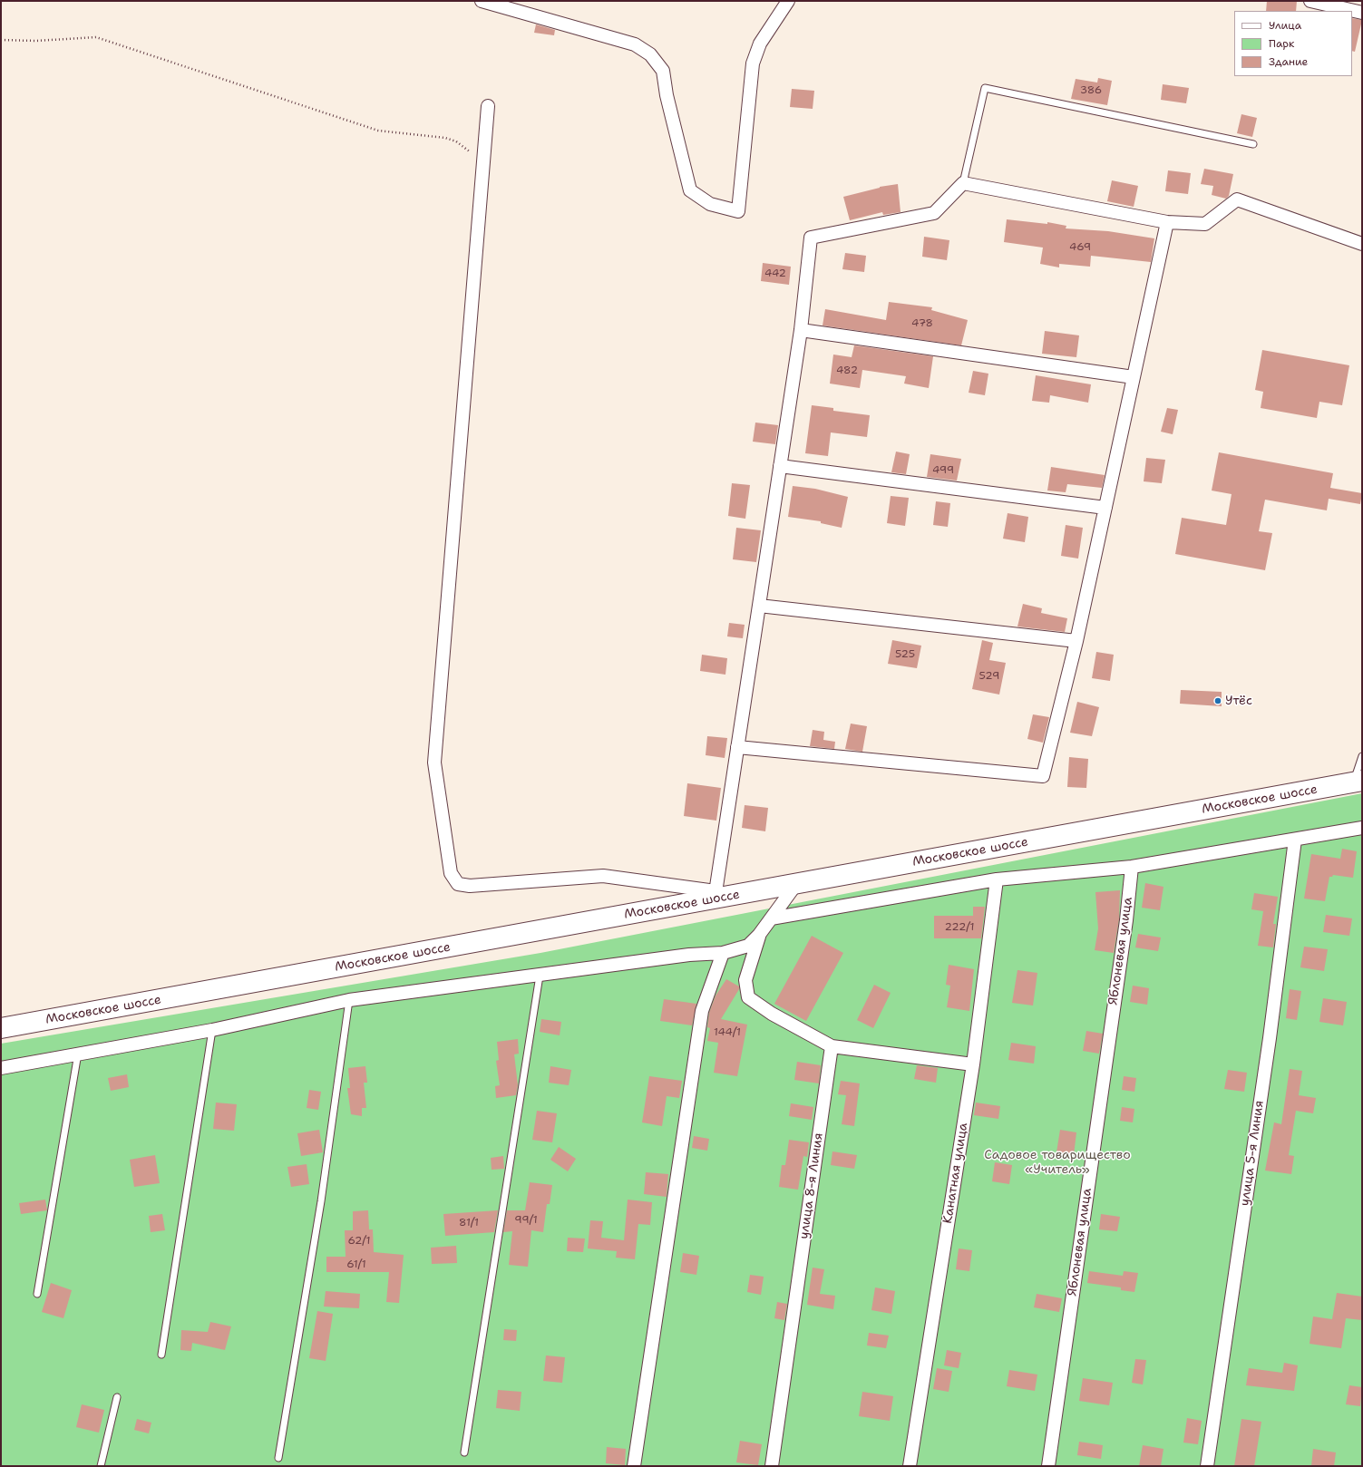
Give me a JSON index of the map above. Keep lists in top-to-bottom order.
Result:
{
  "streets": {
    "highway": ["Московское шоссе"],
    "street": [
      "Яблоневая улица",
      "улица 5-я Линия",
      "Канатная улица",
      "улица 8-я Линия"
    ]
  },
  "parks": ["Садовое товарищество «Учитель»"],
  "places": ["Утёс"],
  "house_numbers": [
    "386",
    "469",
    "442",
    "478",
    "482",
    "499",
    "525",
    "529",
    "222/1",
    "144/1",
    "99/1",
    "81/1",
    "62/1",
    "61/1"
  ],
  "legend": ["Улица", "Парк", "Здание"]
}
